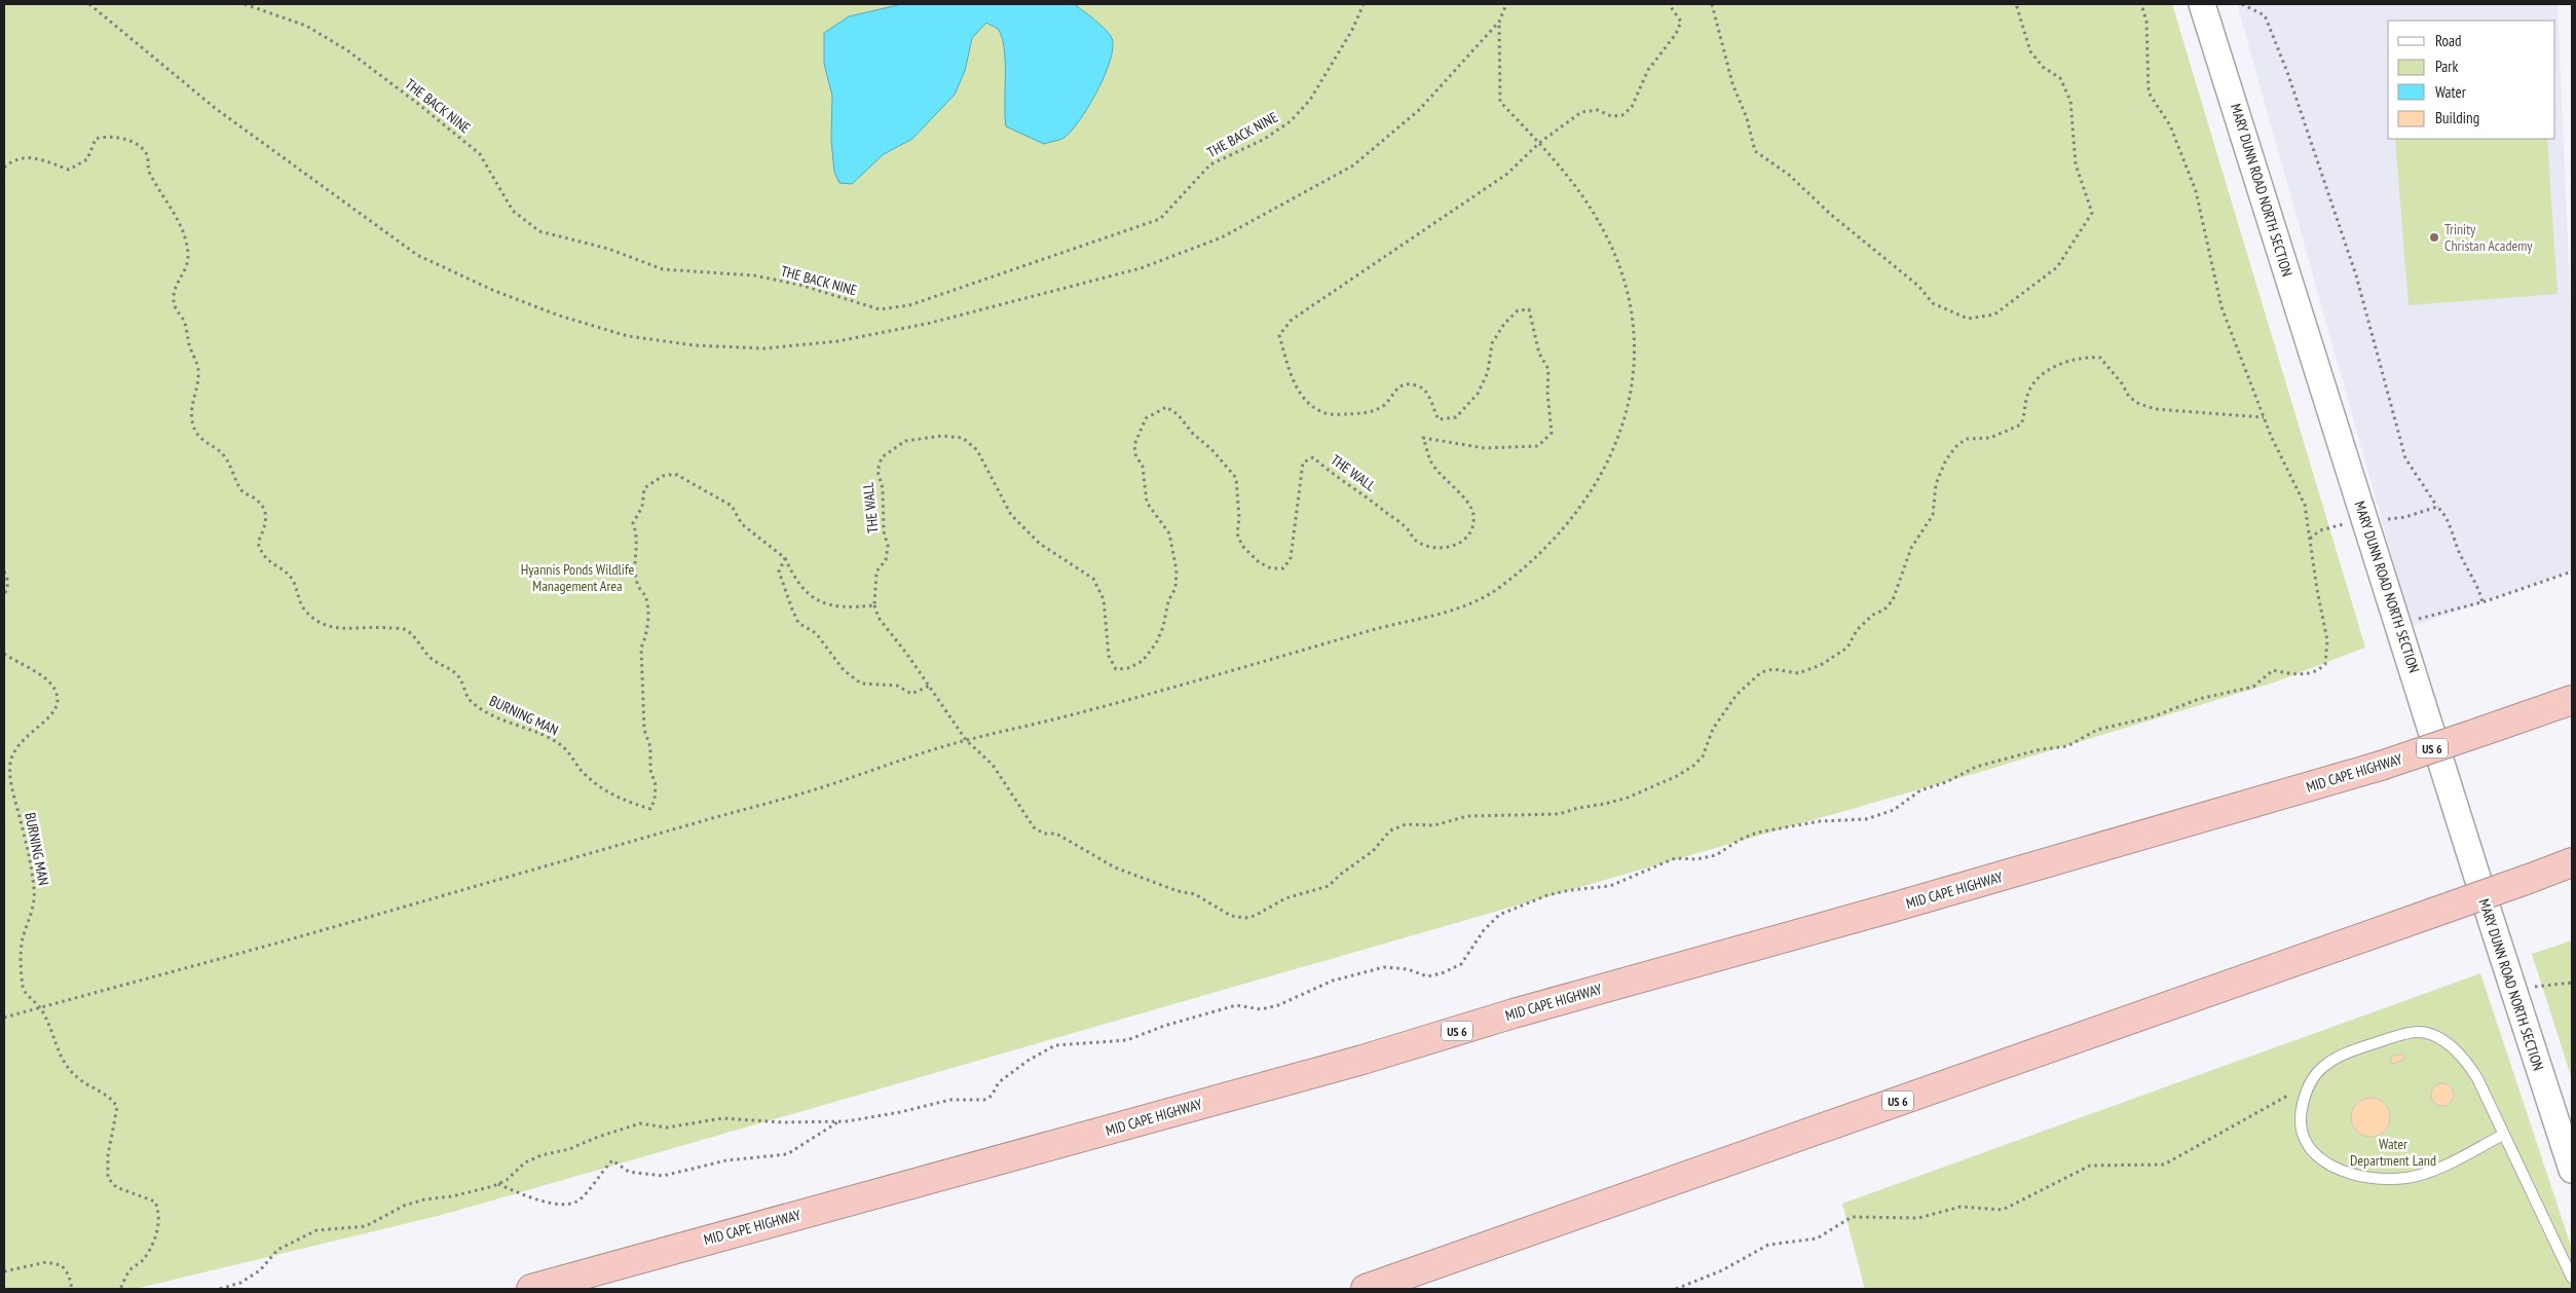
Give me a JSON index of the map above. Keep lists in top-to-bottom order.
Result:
{
  "streets": {
    "highway": ["US 6", "MID CAPE HIGHWAY"],
    "street": ["MARY DUNN ROAD NORTH SECTION"],
    "path": ["THE BACK NINE", "THE WALL", "BURNING MAN"]
  },
  "parks": ["Hyannis Ponds Wildlife Management Area", "Water Department Land"],
  "places": ["Trinity Christan Academy"],
  "legend": [
    "Road",
    "Park",
    "Water",
    "Building"
  ]
}
